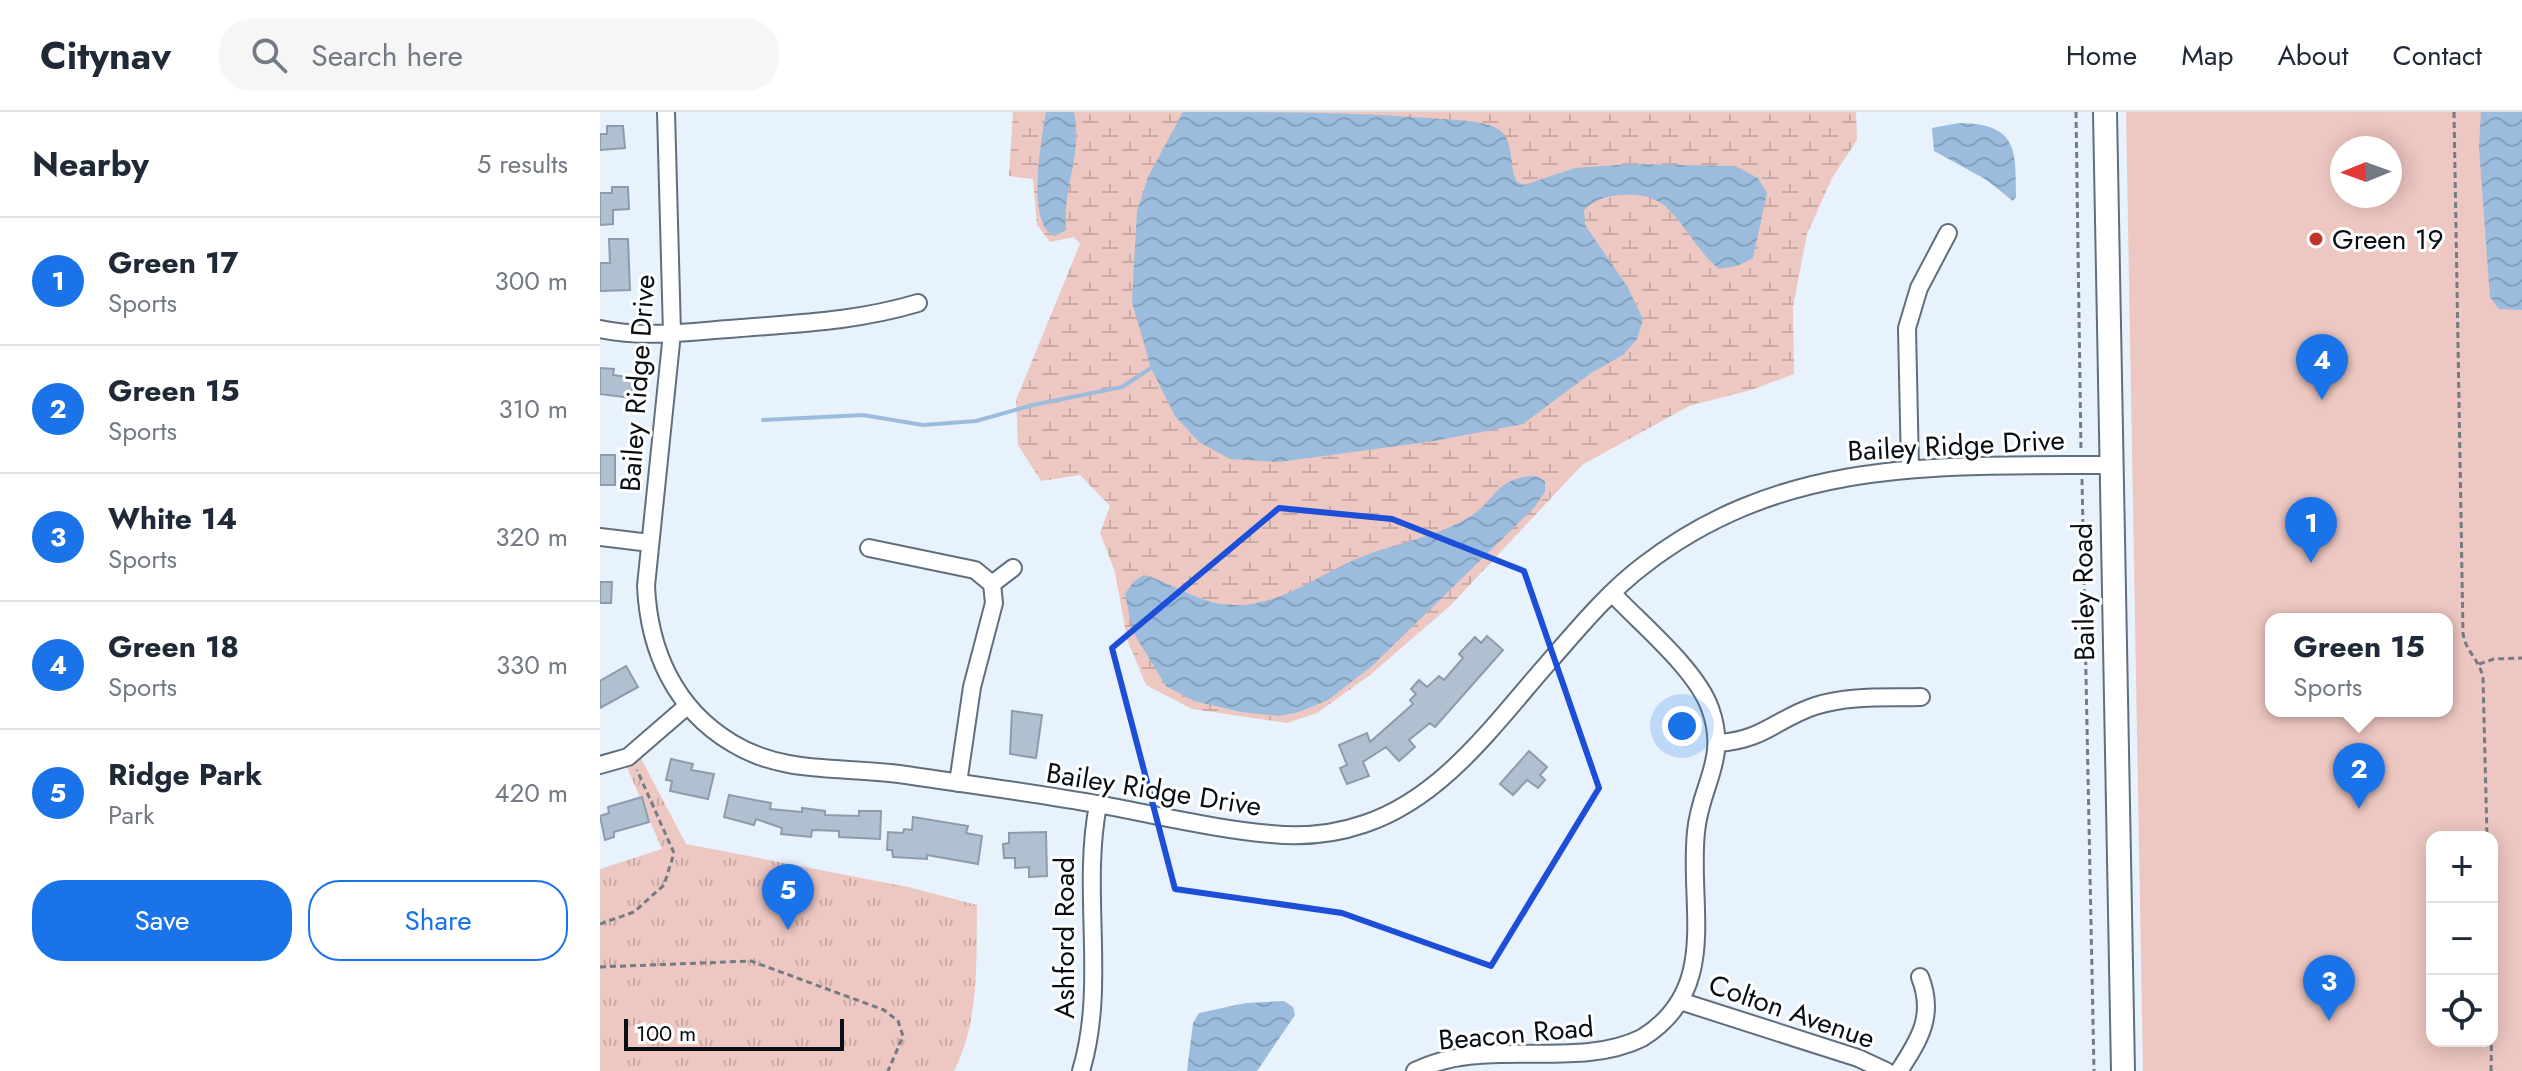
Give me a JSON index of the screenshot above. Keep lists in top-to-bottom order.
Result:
{
  "streets": {
    "main road": ["Bailey Road"],
    "street": [
      "Bailey Ridge Drive",
      "Ashford Road",
      "Colton Avenue",
      "Beacon Road"
    ]
  },
  "crossings": [
    ["Bailey Ridge Drive", "Bailey Road"],
    ["Bailey Ridge Drive", "Ashford Road"],
    ["Bailey Ridge Drive", "Beacon Road"],
    ["Colton Avenue", "Beacon Road"]
  ],
  "places": ["Green 19"],
  "scale_bar": "100 m",
  "north": "left",
  "page": {
    "header": "Citynav",
    "search": "Search here",
    "nav": [
      "Home",
      "Map",
      "About",
      "Contact"
    ],
    "heading": ["Nearby", "5 results"],
    "list": [
      {
        "mark": "1",
        "name": "Green 17",
        "note": "Sports",
        "value": "300 m"
      },
      {
        "mark": "2",
        "name": "Green 15",
        "note": "Sports",
        "value": "310 m"
      },
      {
        "mark": "3",
        "name": "White 14",
        "note": "Sports",
        "value": "320 m"
      },
      {
        "mark": "4",
        "name": "Green 18",
        "note": "Sports",
        "value": "330 m"
      },
      {
        "mark": "5",
        "name": "Ridge Park",
        "note": "Park",
        "value": "420 m"
      }
    ],
    "pins": [
      "4",
      "1",
      "2",
      "5",
      "3"
    ],
    "popup": ["Green 15", "Sports"],
    "map_buttons": ["+", "−"],
    "buttons": ["Save", "Share"],
    "scale": "100 m"
  }
}
